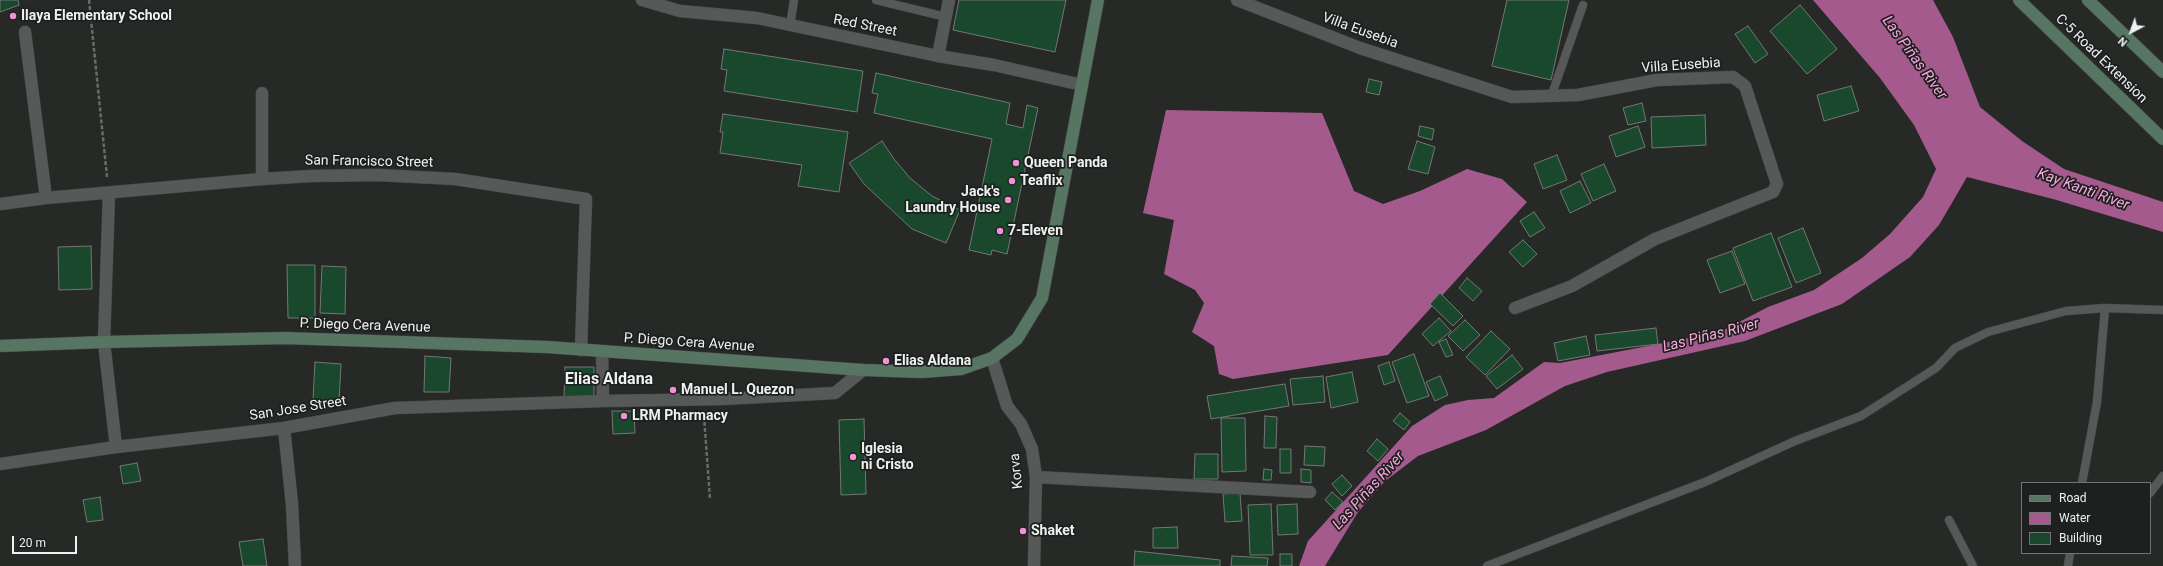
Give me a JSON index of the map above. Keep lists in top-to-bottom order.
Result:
{
  "streets": {
    "main road": ["C-5 Road Extension", "P. Diego Cera Avenue"],
    "street": [
      "Red Street",
      "Villa Eusebia",
      "San Francisco Street",
      "San Jose Street",
      "Korva"
    ]
  },
  "crossings": [
    ["Red Street", "P. Diego Cera Avenue"],
    ["San Francisco Street", "P. Diego Cera Avenue"],
    ["P. Diego Cera Avenue", "San Jose Street"],
    ["P. Diego Cera Avenue", "Korva"]
  ],
  "districts": ["Elias Aldana"],
  "water": ["Las Piñas River", "Kay Kanti River"],
  "places": [
    "Ilaya Elementary School",
    "Queen Panda",
    "Teaflix",
    "Jack's Laundry House",
    "7-Eleven",
    "Elias Aldana",
    "Manuel L. Quezon",
    "LRM Pharmacy",
    "Iglesia ni Cristo",
    "Shaket"
  ],
  "legend": ["Road", "Water", "Building"],
  "scale_bar": "20 m",
  "north": "bottom left"
}
